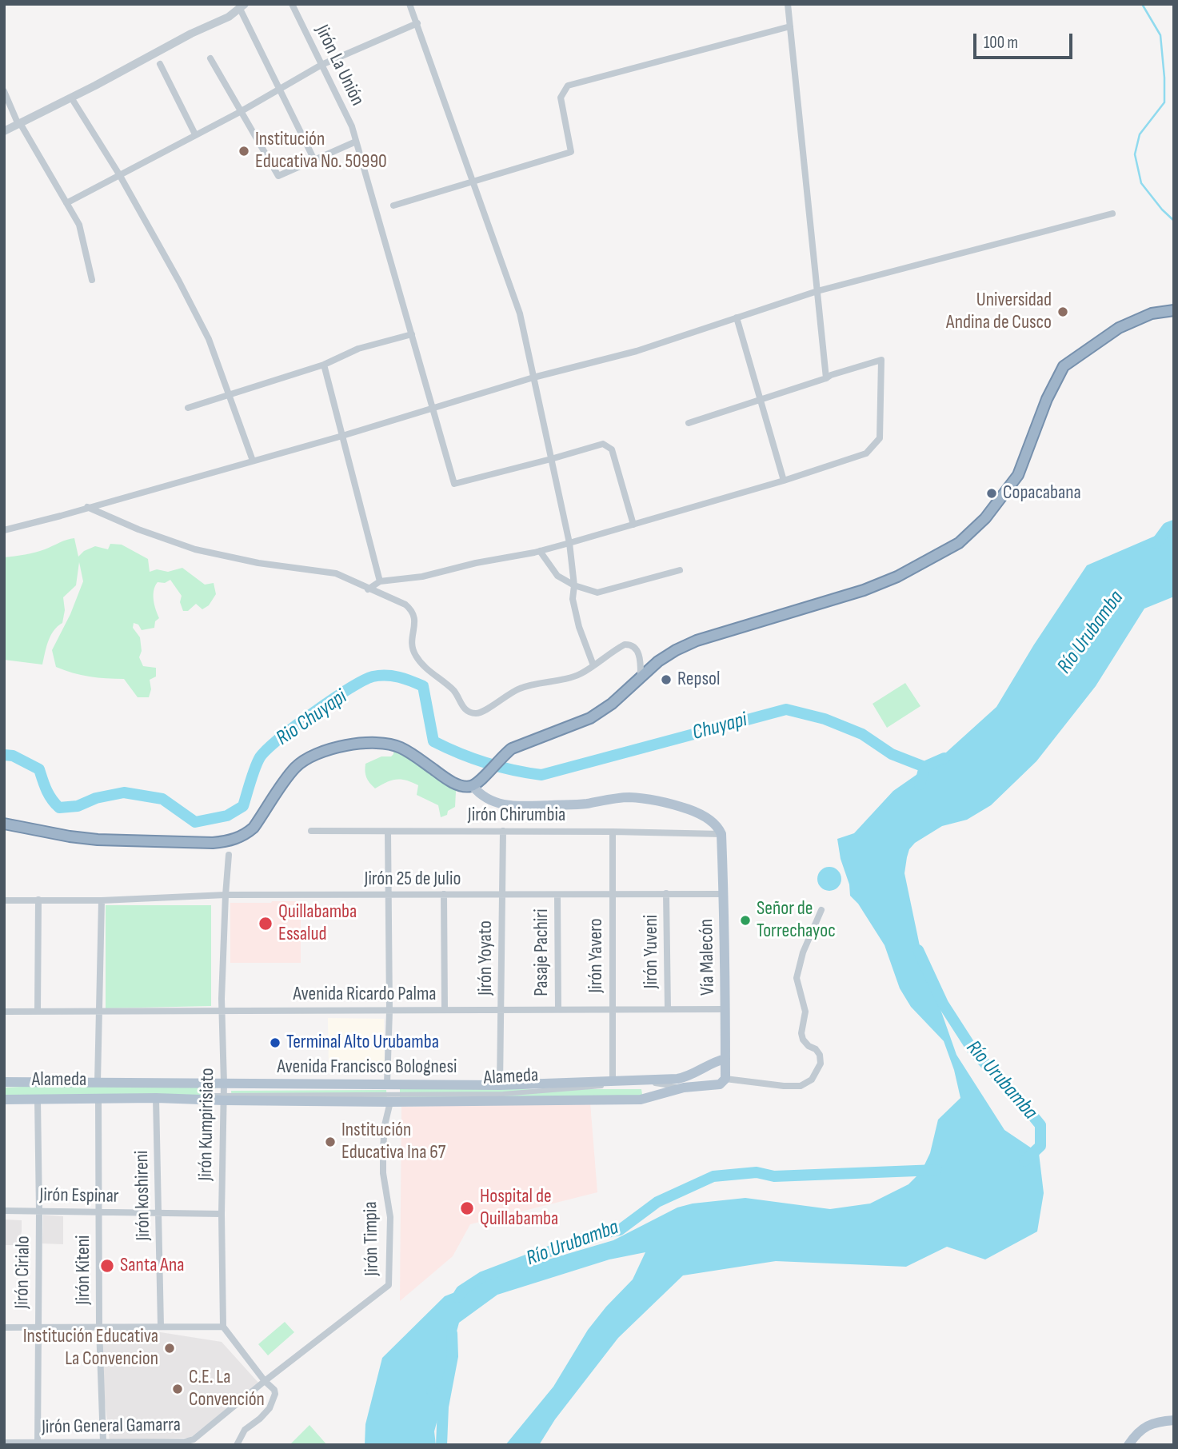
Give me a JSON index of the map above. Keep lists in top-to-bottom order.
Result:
{
  "streets": {
    "main road": ["Vía Malecón", "Avenida Francisco Bolognesi"],
    "street": [
      "Jirón La Unión",
      "Jirón Chirumbia",
      "Jirón 25 de Julio",
      "Jirón Yuveni",
      "Pasaje Pachiri",
      "Jirón Yavero",
      "Jirón Yoyato",
      "Avenida Ricardo Palma",
      "Alameda",
      "Jirón Kumpirisiato",
      "Jirón koshireni",
      "Jirón Espinar",
      "Jirón Timpia",
      "Jirón Kiteni",
      "Jirón Cirialo",
      "Jirón General Gamarra"
    ]
  },
  "crossings": [
    ["Jirón Chirumbia", "Jirón Yavero"],
    ["Jirón Chirumbia", "Vía Malecón"],
    ["Jirón Chirumbia", "Jirón Yoyato"],
    ["Jirón 25 de Julio", "Jirón Yuveni"],
    ["Jirón 25 de Julio", "Pasaje Pachiri"],
    ["Jirón 25 de Julio", "Jirón Yavero"],
    ["Jirón 25 de Julio", "Vía Malecón"],
    ["Jirón 25 de Julio", "Jirón Yoyato"],
    ["Jirón 25 de Julio", "Jirón Kumpirisiato"],
    ["Jirón Yuveni", "Avenida Ricardo Palma"],
    ["Pasaje Pachiri", "Avenida Ricardo Palma"],
    ["Jirón Yavero", "Avenida Ricardo Palma"],
    ["Jirón Yavero", "Avenida Francisco Bolognesi"],
    ["Vía Malecón", "Avenida Ricardo Palma"],
    ["Vía Malecón", "Avenida Francisco Bolognesi"],
    ["Jirón Yoyato", "Avenida Ricardo Palma"],
    ["Jirón Yoyato", "Avenida Francisco Bolognesi"],
    ["Avenida Ricardo Palma", "Jirón Kumpirisiato"],
    ["Avenida Francisco Bolognesi", "Alameda"],
    ["Avenida Francisco Bolognesi", "Jirón Kumpirisiato"],
    ["Avenida Francisco Bolognesi", "Jirón koshireni"],
    ["Avenida Francisco Bolognesi", "Jirón Timpia"],
    ["Avenida Francisco Bolognesi", "Jirón Kiteni"],
    ["Avenida Francisco Bolognesi", "Jirón Cirialo"],
    ["Alameda", "Jirón Kumpirisiato"],
    ["Alameda", "Jirón koshireni"],
    ["Jirón Kumpirisiato", "Jirón Espinar"],
    ["Jirón koshireni", "Jirón Espinar"],
    ["Jirón Espinar", "Jirón Kiteni"],
    ["Jirón Espinar", "Jirón Cirialo"],
    ["Jirón Timpia", "Jirón General Gamarra"],
    ["Jirón Kiteni", "Jirón General Gamarra"],
    ["Jirón Cirialo", "Jirón General Gamarra"]
  ],
  "water": ["Río Urubamba", "Rio Chuyapi", "Chuyapi"],
  "places": [
    "Institución Educativa No. 50990",
    "Universidad Andina de Cusco",
    "Copacabana",
    "Repsol",
    "Señor de Torrechayoc",
    "Quillabamba Essalud",
    "Terminal Alto Urubamba",
    "Institución Educativa Ina 67",
    "Hospital de Quillabamba",
    "Santa Ana",
    "Institución Educativa La Convencion",
    "C.E. La Convención"
  ],
  "scale_bar": "100 m"
}
